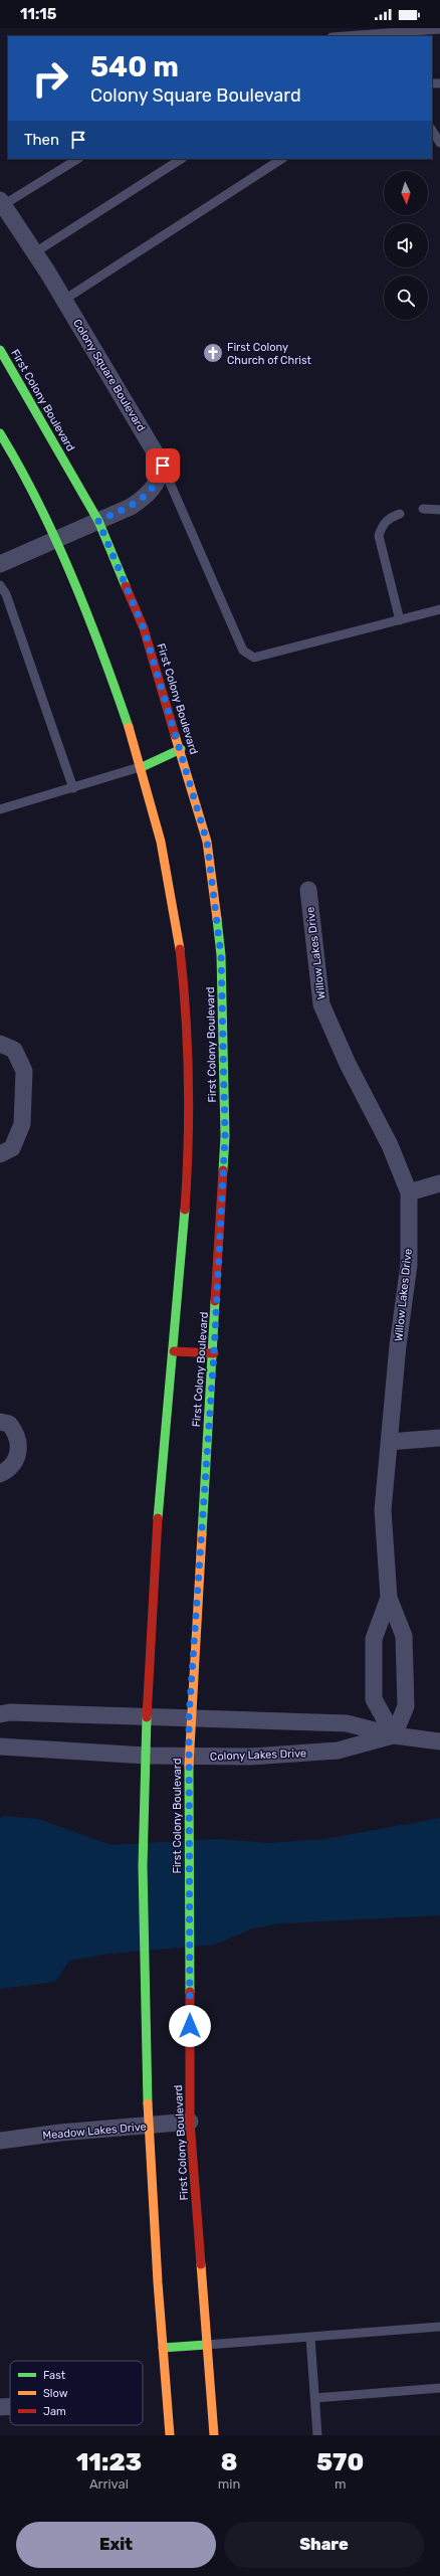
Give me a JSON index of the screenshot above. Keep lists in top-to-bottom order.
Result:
{
  "streets": {
    "main road": ["First Colony Boulevard"],
    "street": [
      "Colony Square Boulevard",
      "Willow Lakes Drive",
      "Colony Lakes Drive",
      "Meadow Lakes Drive"
    ]
  },
  "crossings": [
    ["First Colony Boulevard", "Colony Lakes Drive"],
    ["First Colony Boulevard", "Meadow Lakes Drive"],
    ["Willow Lakes Drive", "Colony Lakes Drive"]
  ],
  "places": {
    "church": ["First Colony Church of Christ"]
  },
  "legend": ["Fast", "Slow", "Jam"],
  "north": "bottom",
  "page": {
    "status": "11:15",
    "turn": ["540 m", "Colony Square Boulevard"],
    "then": "Then",
    "eta": [
      "11:23",
      "Arrival",
      "8",
      "min",
      "570",
      "m"
    ],
    "buttons": ["Exit", "Share"]
  }
}
